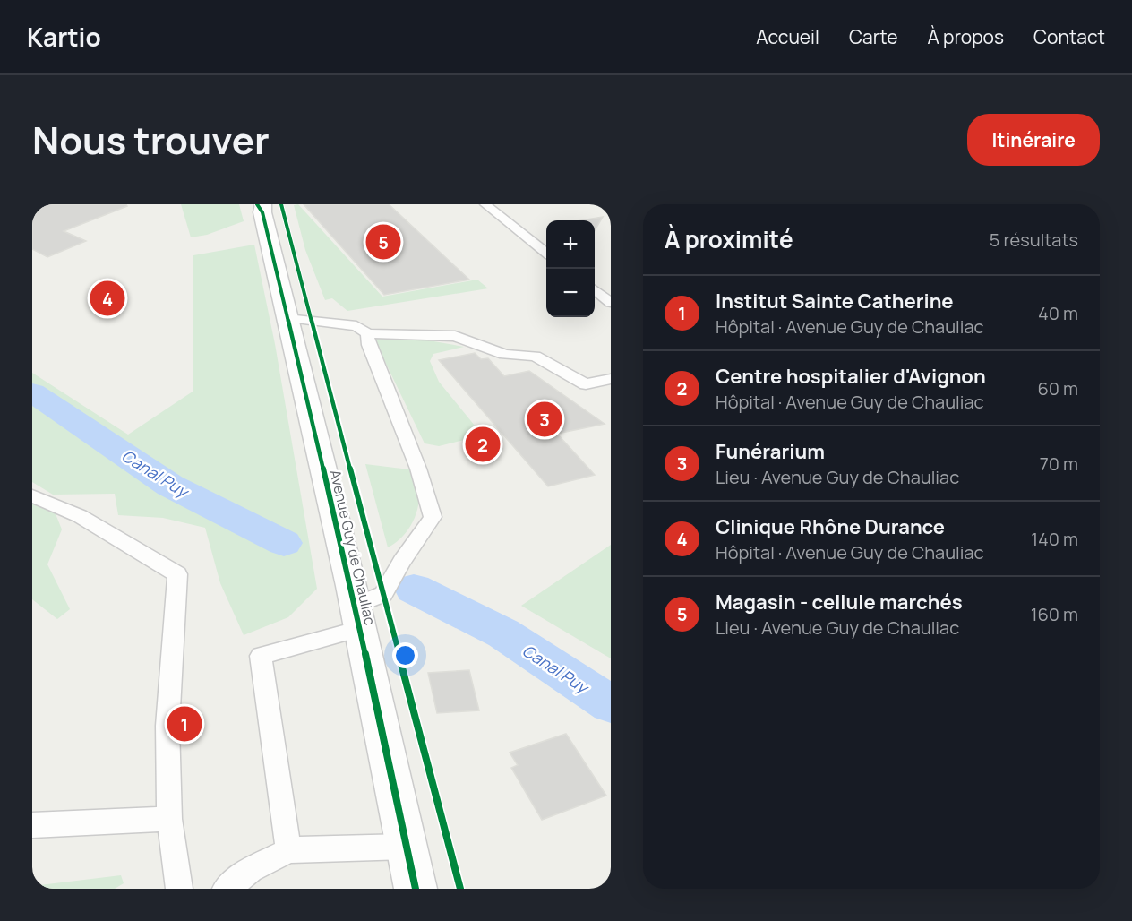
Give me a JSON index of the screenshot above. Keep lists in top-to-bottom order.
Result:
{
  "streets": {
    "street": ["Avenue Guy de Chauliac"]
  },
  "water": ["Canal Puy"],
  "page": {
    "header": "Kartio",
    "nav": [
      "Accueil",
      "Carte",
      "À propos",
      "Contact"
    ],
    "title": "Nous trouver",
    "buttons": "Itinéraire",
    "heading": ["À proximité", "5 résultats"],
    "map_buttons": ["+", "−"],
    "pins": [
      "5",
      "4",
      "3",
      "2",
      "1"
    ],
    "list": [
      {
        "mark": "1",
        "name": "Institut Sainte Catherine",
        "note": "Hôpital · Avenue Guy de Chauliac",
        "value": "40 m"
      },
      {
        "mark": "2",
        "name": "Centre hospitalier d'Avignon",
        "note": "Hôpital · Avenue Guy de Chauliac",
        "value": "60 m"
      },
      {
        "mark": "3",
        "name": "Funérarium",
        "note": "Lieu · Avenue Guy de Chauliac",
        "value": "70 m"
      },
      {
        "mark": "4",
        "name": "Clinique Rhône Durance",
        "note": "Hôpital · Avenue Guy de Chauliac",
        "value": "140 m"
      },
      {
        "mark": "5",
        "name": "Magasin - cellule marchés",
        "note": "Lieu · Avenue Guy de Chauliac",
        "value": "160 m"
      }
    ]
  }
}
